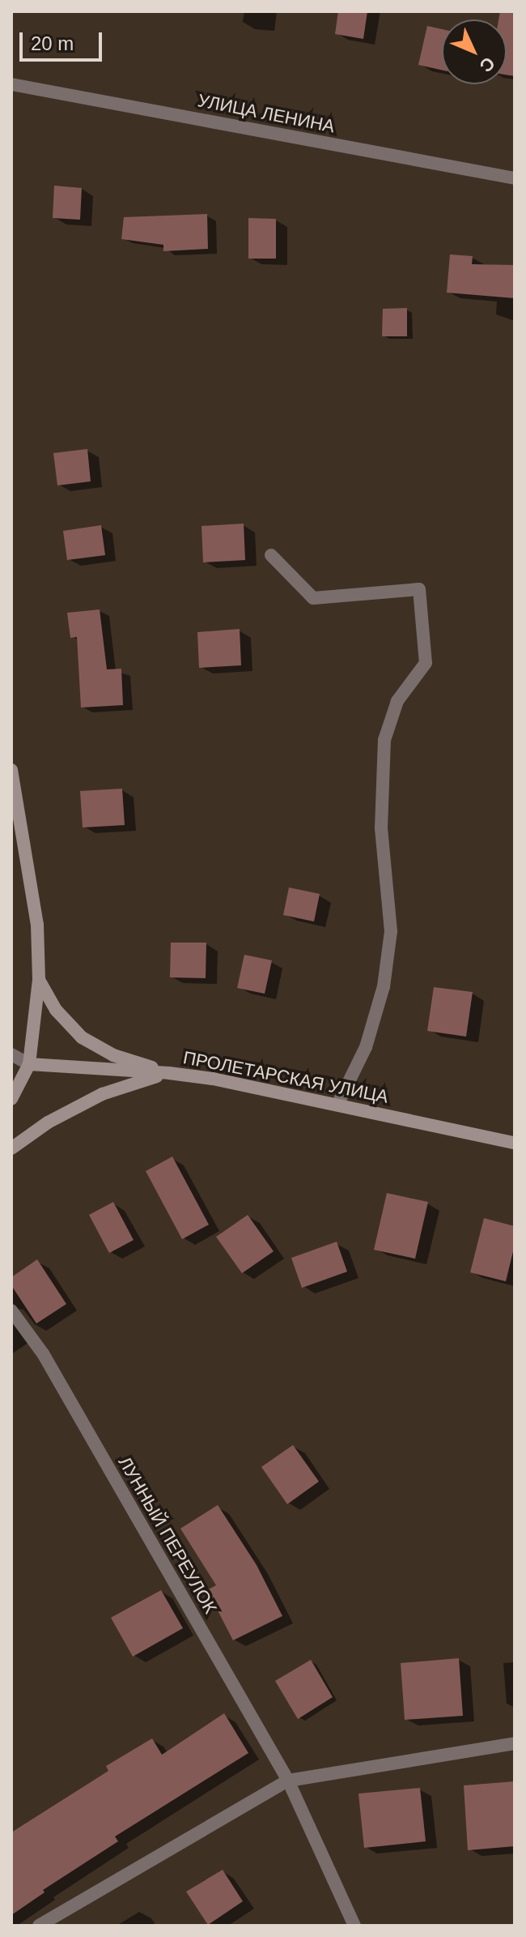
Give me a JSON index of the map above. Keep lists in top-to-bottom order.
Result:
{
  "streets": {
    "street": ["УЛИЦА ЛЕНИНА", "ПРОЛЕТАРСКАЯ УЛИЦА", "ЛУННЫЙ ПЕРЕУЛОК"]
  },
  "scale_bar": "20 m",
  "north": "bottom right"
}
